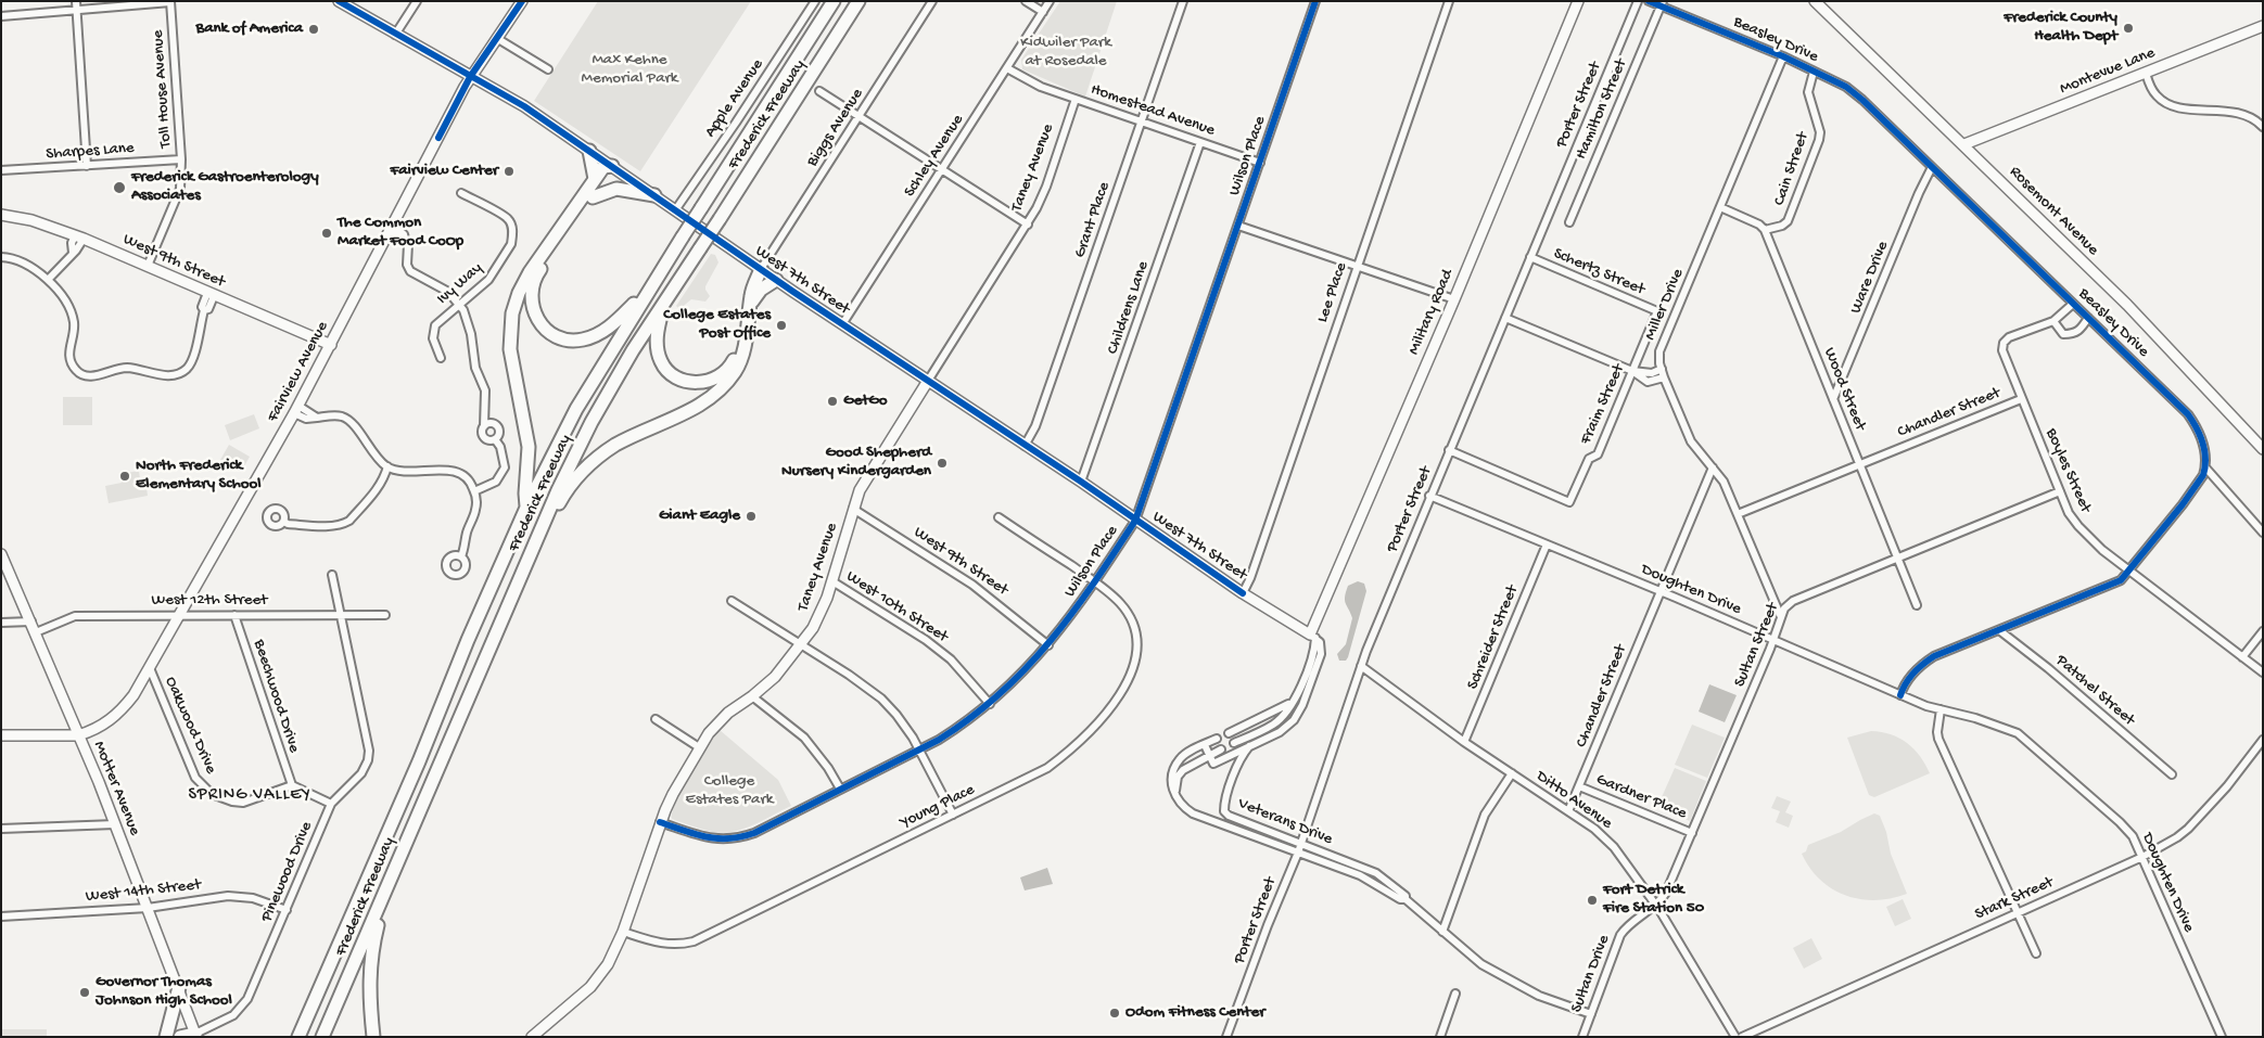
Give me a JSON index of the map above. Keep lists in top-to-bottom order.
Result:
{
  "streets": {
    "highway": ["Frederick Freeway"],
    "street": [
      "Beasley Drive",
      "Montevue Lane",
      "Toll House Avenue",
      "Apple Avenue",
      "Porter Street",
      "Hamilton Street",
      "Homestead Avenue",
      "Biggs Avenue",
      "Sharpes Lane",
      "Schley Avenue",
      "Wilson Place",
      "Taney Avenue",
      "Cain Street",
      "Rosemont Avenue",
      "Grant Place",
      "West 9th Street",
      "Schertz Street",
      "Ware Drive",
      "West 7th Street",
      "Ivy Way",
      "Lee Place",
      "Miller Drive",
      "Childrens Lane",
      "Military Road",
      "Fairview Avenue",
      "Wood Street",
      "Fraim Street",
      "Chandler Street",
      "Boyles Street",
      "Doughten Drive",
      "West 12th Street",
      "West 10th Street",
      "Schreider Street",
      "Sultan Street",
      "Patchel Street",
      "Beechwood Drive",
      "Oakwood Drive",
      "Motter Avenue",
      "Gardner Place",
      "Ditto Avenue",
      "Young Place",
      "Veterans Drive",
      "Pinewood Drive",
      "West 14th Street",
      "Stark Street",
      "Sultan Drive"
    ]
  },
  "crossings": [
    ["Beasley Drive", "Hamilton Street"],
    ["Beasley Drive", "Cain Street"],
    ["Beasley Drive", "Ware Drive"],
    ["Beasley Drive", "Miller Drive"],
    ["Beasley Drive", "Boyles Street"],
    ["Montevue Lane", "Rosemont Avenue"],
    ["Toll House Avenue", "Sharpes Lane"],
    ["Toll House Avenue", "West 9th Street"],
    ["Apple Avenue", "West 7th Street"],
    ["Porter Street", "Schertz Street"],
    ["Porter Street", "Fraim Street"],
    ["Porter Street", "Doughten Drive"],
    ["Porter Street", "Ditto Avenue"],
    ["Porter Street", "Veterans Drive"],
    ["Homestead Avenue", "Schley Avenue"],
    ["Homestead Avenue", "Wilson Place"],
    ["Homestead Avenue", "Taney Avenue"],
    ["Homestead Avenue", "Grant Place"],
    ["Homestead Avenue", "Childrens Lane"],
    ["Biggs Avenue", "West 7th Street"],
    ["Schley Avenue", "West 7th Street"],
    ["Wilson Place", "Taney Avenue"],
    ["Wilson Place", "West 9th Street"],
    ["Wilson Place", "West 7th Street"],
    ["Wilson Place", "West 10th Street"],
    ["Wilson Place", "Young Place"],
    ["Taney Avenue", "West 9th Street"],
    ["Taney Avenue", "West 7th Street"],
    ["Taney Avenue", "West 10th Street"],
    ["Taney Avenue", "Young Place"],
    ["Cain Street", "Wood Street"],
    ["Grant Place", "West 7th Street"],
    ["West 9th Street", "Fairview Avenue"],
    ["Schertz Street", "Fraim Street"],
    ["Ware Drive", "Wood Street"],
    ["West 7th Street", "Lee Place"],
    ["West 7th Street", "Childrens Lane"],
    ["West 7th Street", "Military Road"],
    ["West 7th Street", "Fairview Avenue"],
    ["Miller Drive", "Chandler Street"],
    ["Miller Drive", "Sultan Street"],
    ["Fairview Avenue", "West 12th Street"],
    ["Fairview Avenue", "Oakwood Drive"],
    ["Fairview Avenue", "Motter Avenue"],
    ["Wood Street", "Chandler Street"],
    ["Wood Street", "Sultan Street"],
    ["Chandler Street", "Boyles Street"],
    ["Chandler Street", "Doughten Drive"],
    ["Chandler Street", "Gardner Place"],
    ["Chandler Street", "Ditto Avenue"],
    ["Boyles Street", "Sultan Street"],
    ["Doughten Drive", "Schreider Street"],
    ["Doughten Drive", "Sultan Street"],
    ["Doughten Drive", "Stark Street"],
    ["West 12th Street", "Beechwood Drive"],
    ["West 12th Street", "Motter Avenue"],
    ["West 12th Street", "Pinewood Drive"],
    ["Schreider Street", "Ditto Avenue"],
    ["Sultan Street", "Gardner Place"],
    ["Sultan Street", "Ditto Avenue"],
    ["Sultan Street", "Sultan Drive"],
    ["Beechwood Drive", "Oakwood Drive"],
    ["Motter Avenue", "Pinewood Drive"],
    ["Motter Avenue", "West 14th Street"],
    ["Ditto Avenue", "Sultan Drive"],
    ["Veterans Drive", "Sultan Drive"],
    ["Pinewood Drive", "West 14th Street"]
  ],
  "districts": ["SPRING VALLEY"],
  "parks": ["Kidwiler Park at Rosedale", "Max Kehne Memorial Park", "College Estates Park"],
  "places": [
    "Frederick County Health Dept",
    "Bank of America",
    "Fairview Center",
    "Frederick Gastroenterology Associates",
    "The Common Market Food CoOp",
    "College Estates Post Office",
    "GetGo",
    "Good Shepherd Nursery Kindergarden",
    "North Frederick Elementary School",
    "Giant Eagle",
    "Fort Detrick Fire Station 50",
    "Governor Thomas Johnson High School",
    "Odom Fitness Center"
  ]
}
